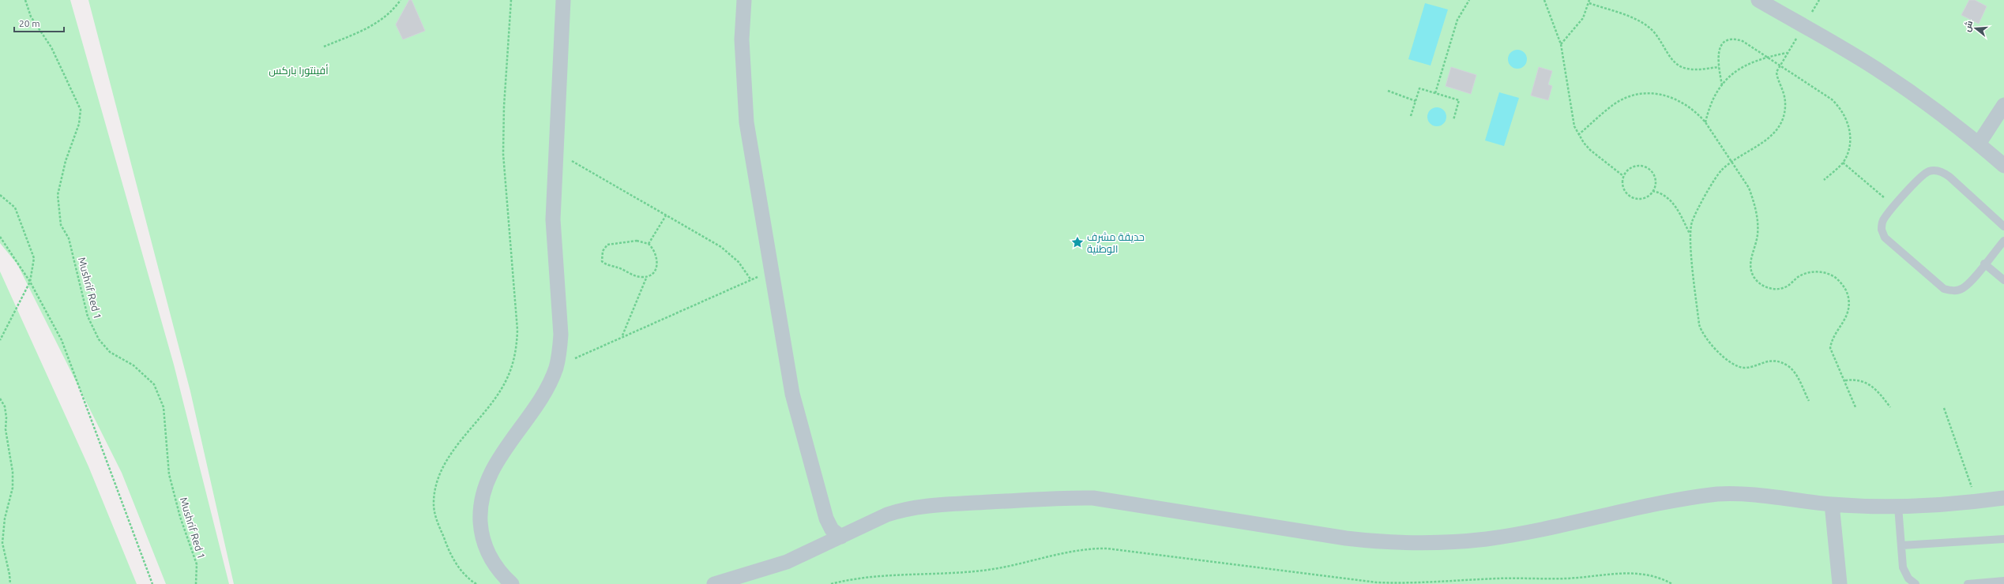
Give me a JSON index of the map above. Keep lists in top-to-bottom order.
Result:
{
  "streets": {
    "path": ["Mushrif Red 1"]
  },
  "parks": ["أفينتورا باركس"],
  "places": {
    "place": ["حديقة مشرف الوطنية"]
  },
  "scale_bar": "20 m",
  "north": "left"
}
